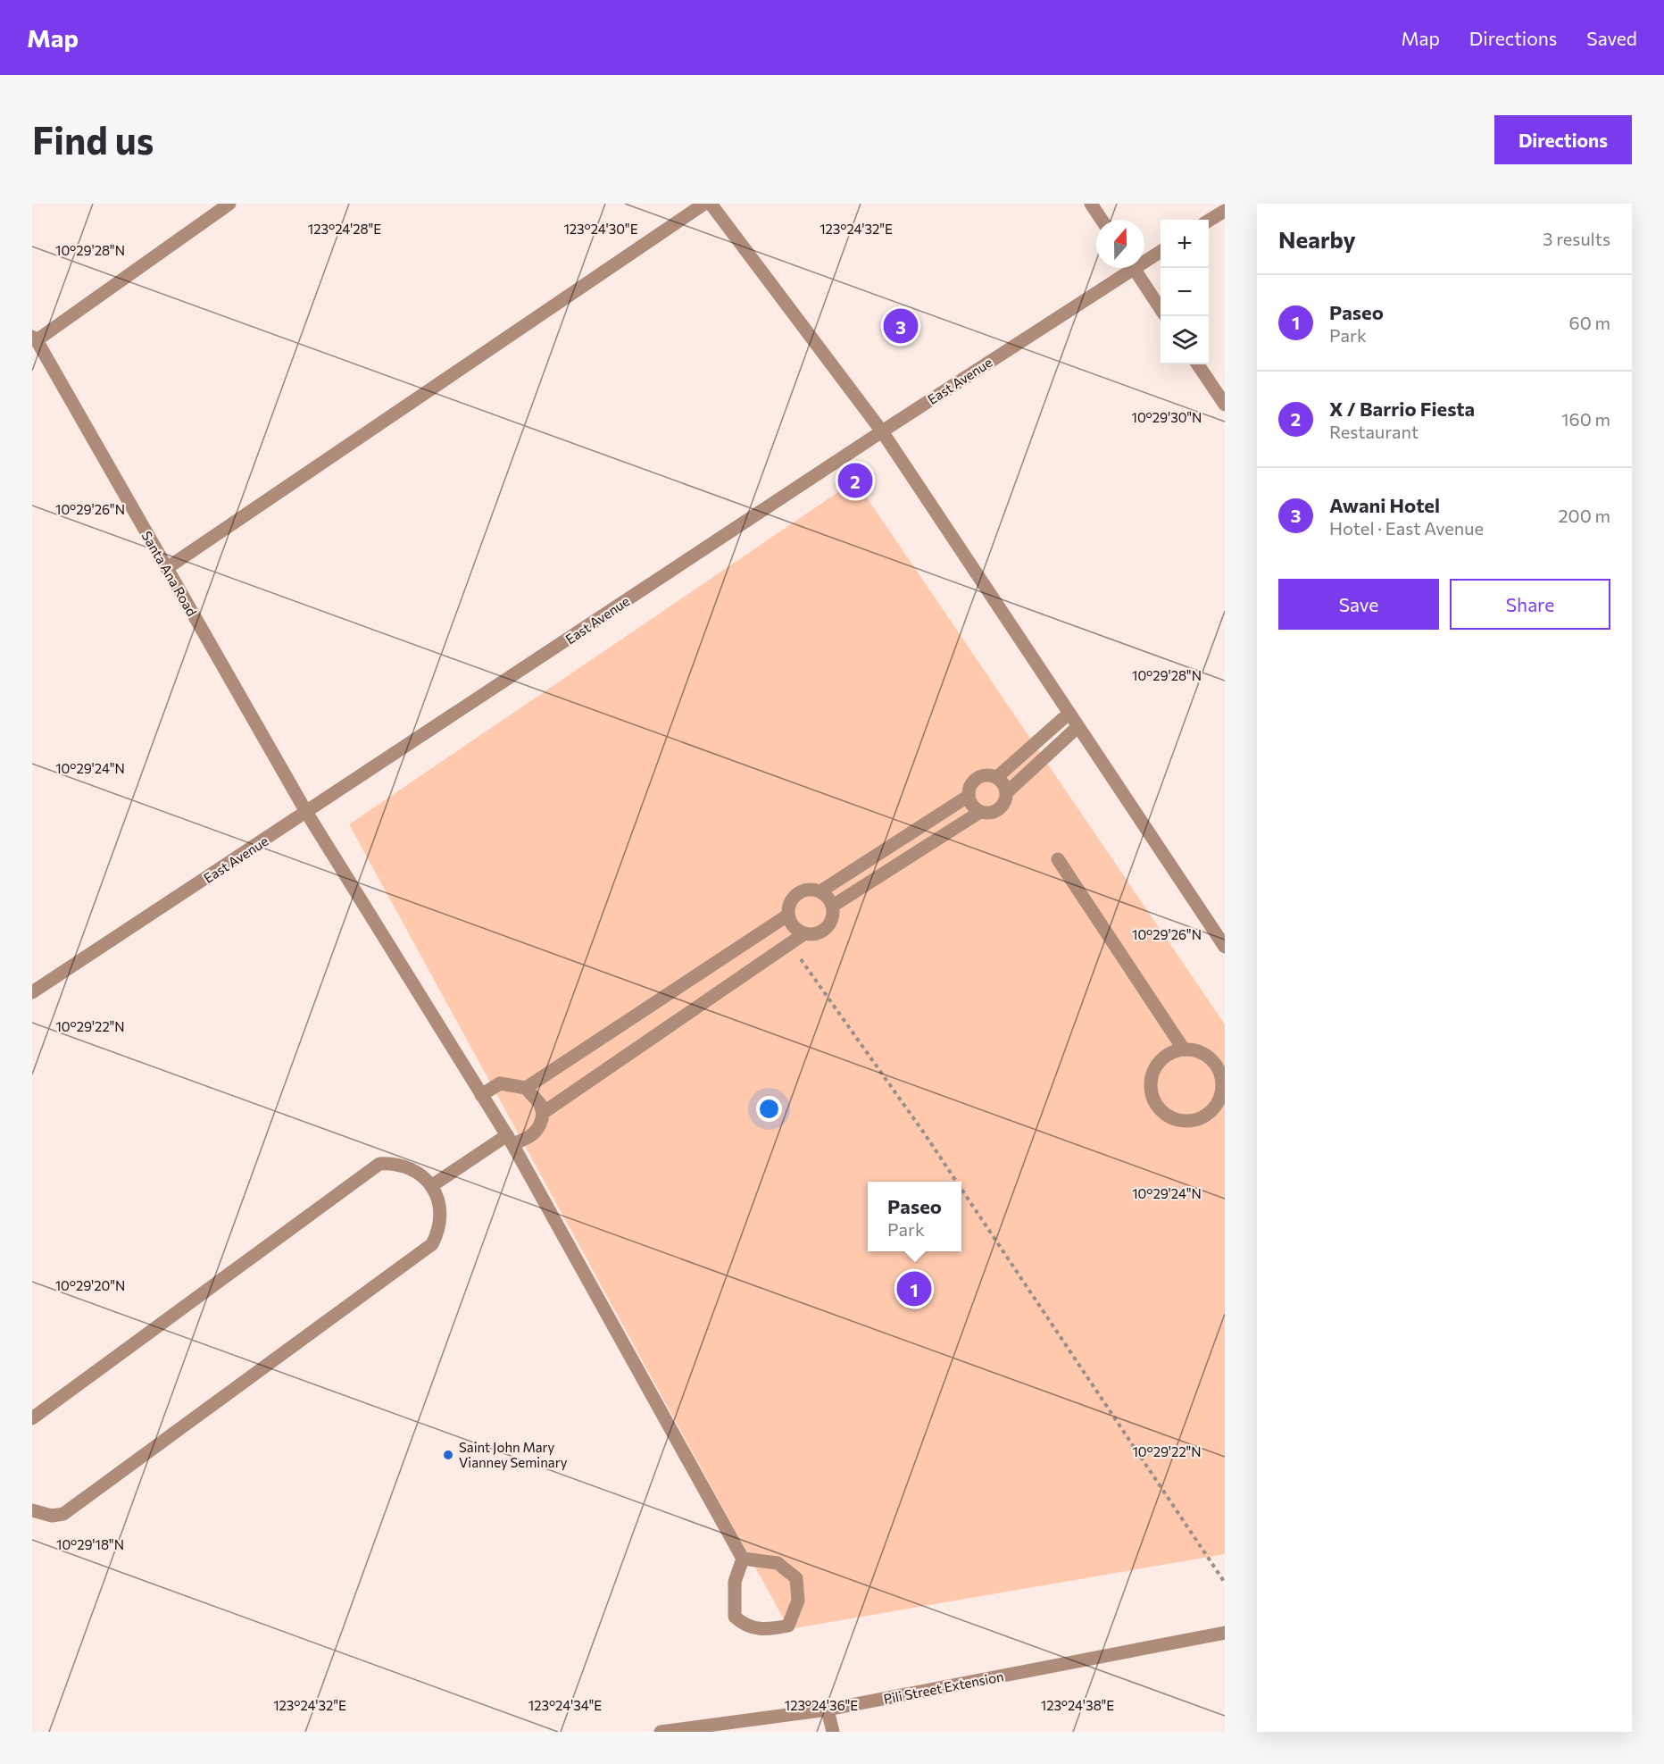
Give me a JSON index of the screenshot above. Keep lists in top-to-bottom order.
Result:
{
  "streets": {
    "street": ["East Avenue", "Santa Ana Road", "Pili Street Extension"]
  },
  "crossings": [
    ["East Avenue", "Santa Ana Road"]
  ],
  "places": ["Saint John Mary Vianney Seminary"],
  "north": "top",
  "page": {
    "header": "Map",
    "nav": ["Map", "Directions", "Saved"],
    "buttons": [
      "Directions",
      ["Save", "Share"]
    ],
    "title": "Find us",
    "heading": ["Nearby", "3 results"],
    "map_buttons": ["+", "−"],
    "list": [
      {
        "mark": "1",
        "name": "Paseo",
        "note": "Park",
        "value": "60 m"
      },
      {
        "mark": "2",
        "name": "X / Barrio Fiesta",
        "note": "Restaurant",
        "value": "160 m"
      },
      {
        "mark": "3",
        "name": "Awani Hotel",
        "note": "Hotel · East Avenue",
        "value": "200 m"
      }
    ],
    "pins": ["3", "2", "1"],
    "popup": ["Paseo", "Park"]
  },
  "coordinates": [
    "123°24'30\"E",
    "123°24'32\"E",
    "123°24'28\"E",
    "10°29'28\"N",
    "10°29'30\"N",
    "10°29'26\"N",
    "10°29'24\"N",
    "10°29'22\"N",
    "10°29'20\"N",
    "10°29'18\"N",
    "123°24'34\"E",
    "123°24'36\"E",
    "123°24'38\"E"
  ]
}
